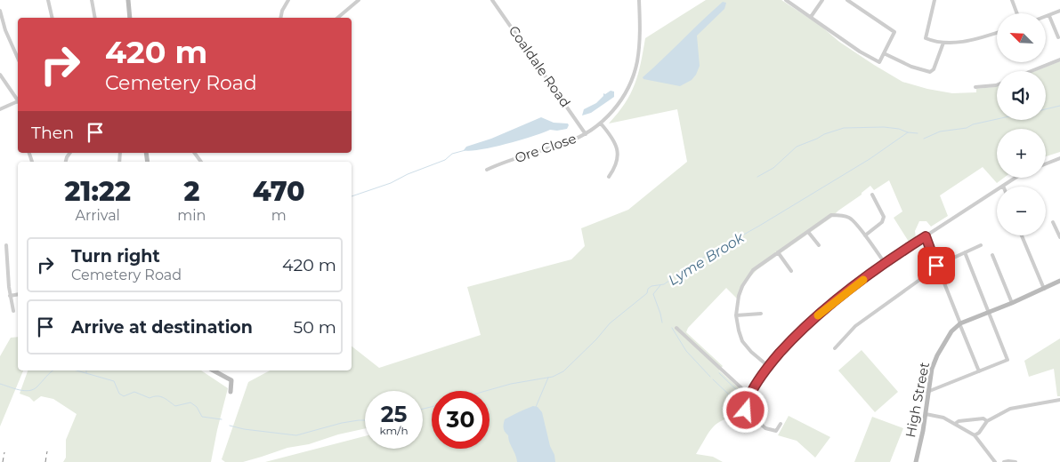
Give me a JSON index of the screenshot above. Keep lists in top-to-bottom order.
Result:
{
  "streets": {
    "main road": ["High Street"],
    "street": ["Coaldale Road", "Ore Close"]
  },
  "crossings": [
    ["Coaldale Road", "Ore Close"]
  ],
  "water": ["Lyme Brook"],
  "north": "top left",
  "page": {
    "map_buttons": ["+", "−"],
    "turn": ["420 m", "Cemetery Road"],
    "then": "Then",
    "eta": [
      "21:22",
      "Arrival",
      "2",
      "min",
      "470",
      "m"
    ],
    "list": [
      {
        "name": "Turn right",
        "note": "Cemetery Road",
        "value": "420 m"
      },
      {
        "name": "Arrive at destination",
        "value": "50 m"
      }
    ],
    "speed": "25 km/h",
    "limit": "30"
  }
}
